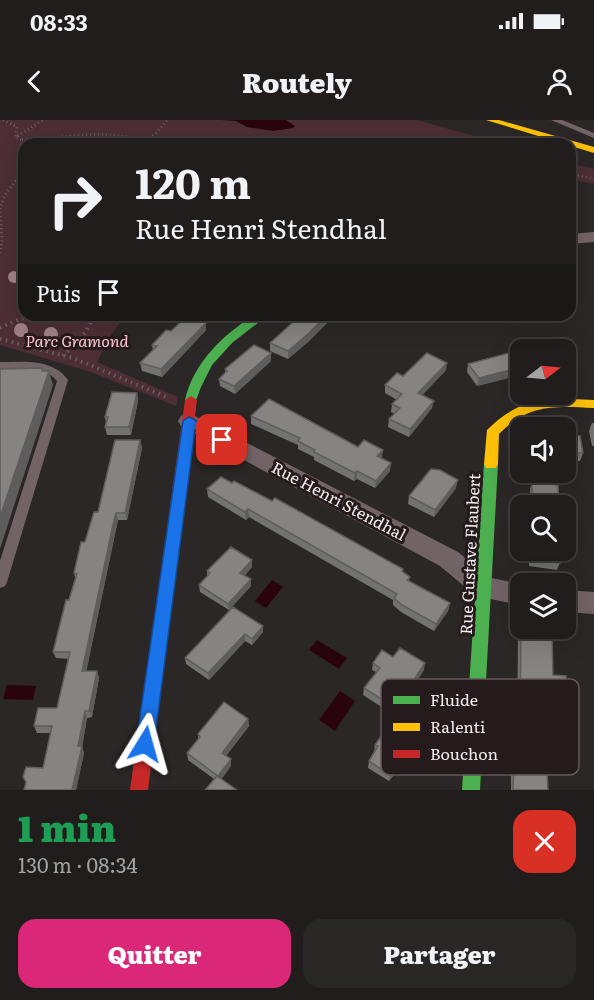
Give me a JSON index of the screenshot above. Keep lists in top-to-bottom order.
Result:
{
  "streets": {
    "main road": ["Rue Gustave Flaubert"],
    "street": ["Rue Henri Stendhal"]
  },
  "crossings": [
    ["Rue Henri Stendhal", "Rue Gustave Flaubert"]
  ],
  "parks": ["Parc Gramond"],
  "legend": ["Fluide", "Ralenti", "Bouchon"],
  "north": "right",
  "page": {
    "status": "08:33",
    "header": "Routely",
    "turn": ["120 m", "Rue Henri Stendhal"],
    "then": "Puis",
    "heading": ["1 min", "130 m · 08:34"],
    "buttons": ["Quitter", "Partager"]
  }
}
